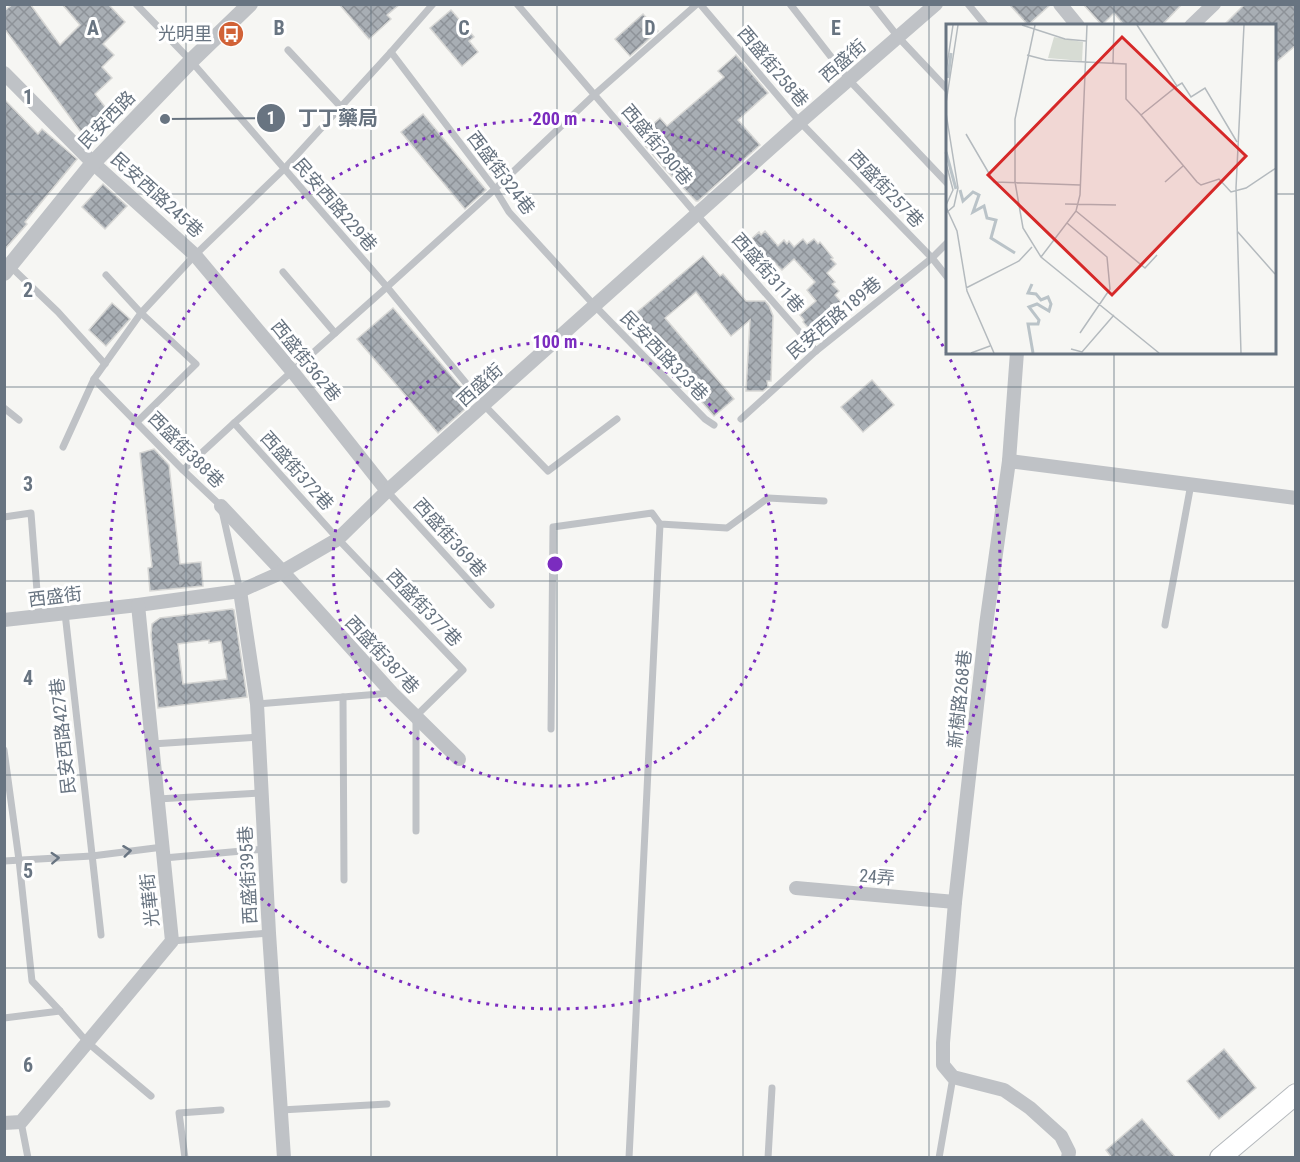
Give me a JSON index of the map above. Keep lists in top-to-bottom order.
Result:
{
  "streets": {
    "street": [
      "西盛街",
      "民安西路",
      "民安西路245巷",
      "西盛街362巷",
      "西盛街387巷",
      "新樹路268巷",
      "西盛街395巷",
      "24弄",
      "光華街"
    ],
    "lane": [
      "西盛街258巷",
      "西盛街280巷",
      "西盛街324巷",
      "西盛街257巷",
      "民安西路229巷",
      "西盛街311巷",
      "民安西路189巷",
      "民安西路323巷",
      "西盛街388巷",
      "西盛街372巷",
      "西盛街369巷",
      "西盛街377巷",
      "民安西路427巷"
    ]
  },
  "crossings": [
    ["西盛街", "西盛街258巷"],
    ["西盛街", "西盛街280巷"],
    ["西盛街", "西盛街324巷"],
    ["西盛街", "西盛街257巷"],
    ["西盛街", "民安西路229巷"],
    ["西盛街", "西盛街311巷"],
    ["西盛街", "民安西路323巷"],
    ["西盛街", "西盛街362巷"],
    ["西盛街", "西盛街388巷"],
    ["西盛街", "西盛街372巷"],
    ["西盛街", "西盛街369巷"],
    ["西盛街", "西盛街377巷"],
    ["西盛街", "西盛街387巷"],
    ["西盛街", "民安西路427巷"],
    ["西盛街", "西盛街395巷"],
    ["西盛街", "光華街"],
    ["西盛街258巷", "西盛街257巷"],
    ["民安西路", "民安西路245巷"],
    ["民安西路", "民安西路229巷"],
    ["西盛街280巷", "西盛街311巷"],
    ["西盛街324巷", "民安西路323巷"],
    ["西盛街257巷", "民安西路189巷"],
    ["民安西路245巷", "西盛街362巷"],
    ["西盛街311巷", "民安西路189巷"],
    ["西盛街362巷", "西盛街369巷"],
    ["西盛街388巷", "西盛街387巷"],
    ["西盛街388巷", "西盛街395巷"],
    ["西盛街372巷", "西盛街377巷"],
    ["西盛街377巷", "西盛街387巷"],
    ["新樹路268巷", "24弄"]
  ],
  "places": {
    "bus stop": ["光明里"],
    "other": ["丁丁藥局"]
  },
  "grid": {
    "columns": [
      "A",
      "B",
      "C",
      "D",
      "E"
    ],
    "rows": [
      "1",
      "2",
      "3",
      "4",
      "5",
      "6"
    ]
  },
  "rings": ["200 m", "100 m"]
}
